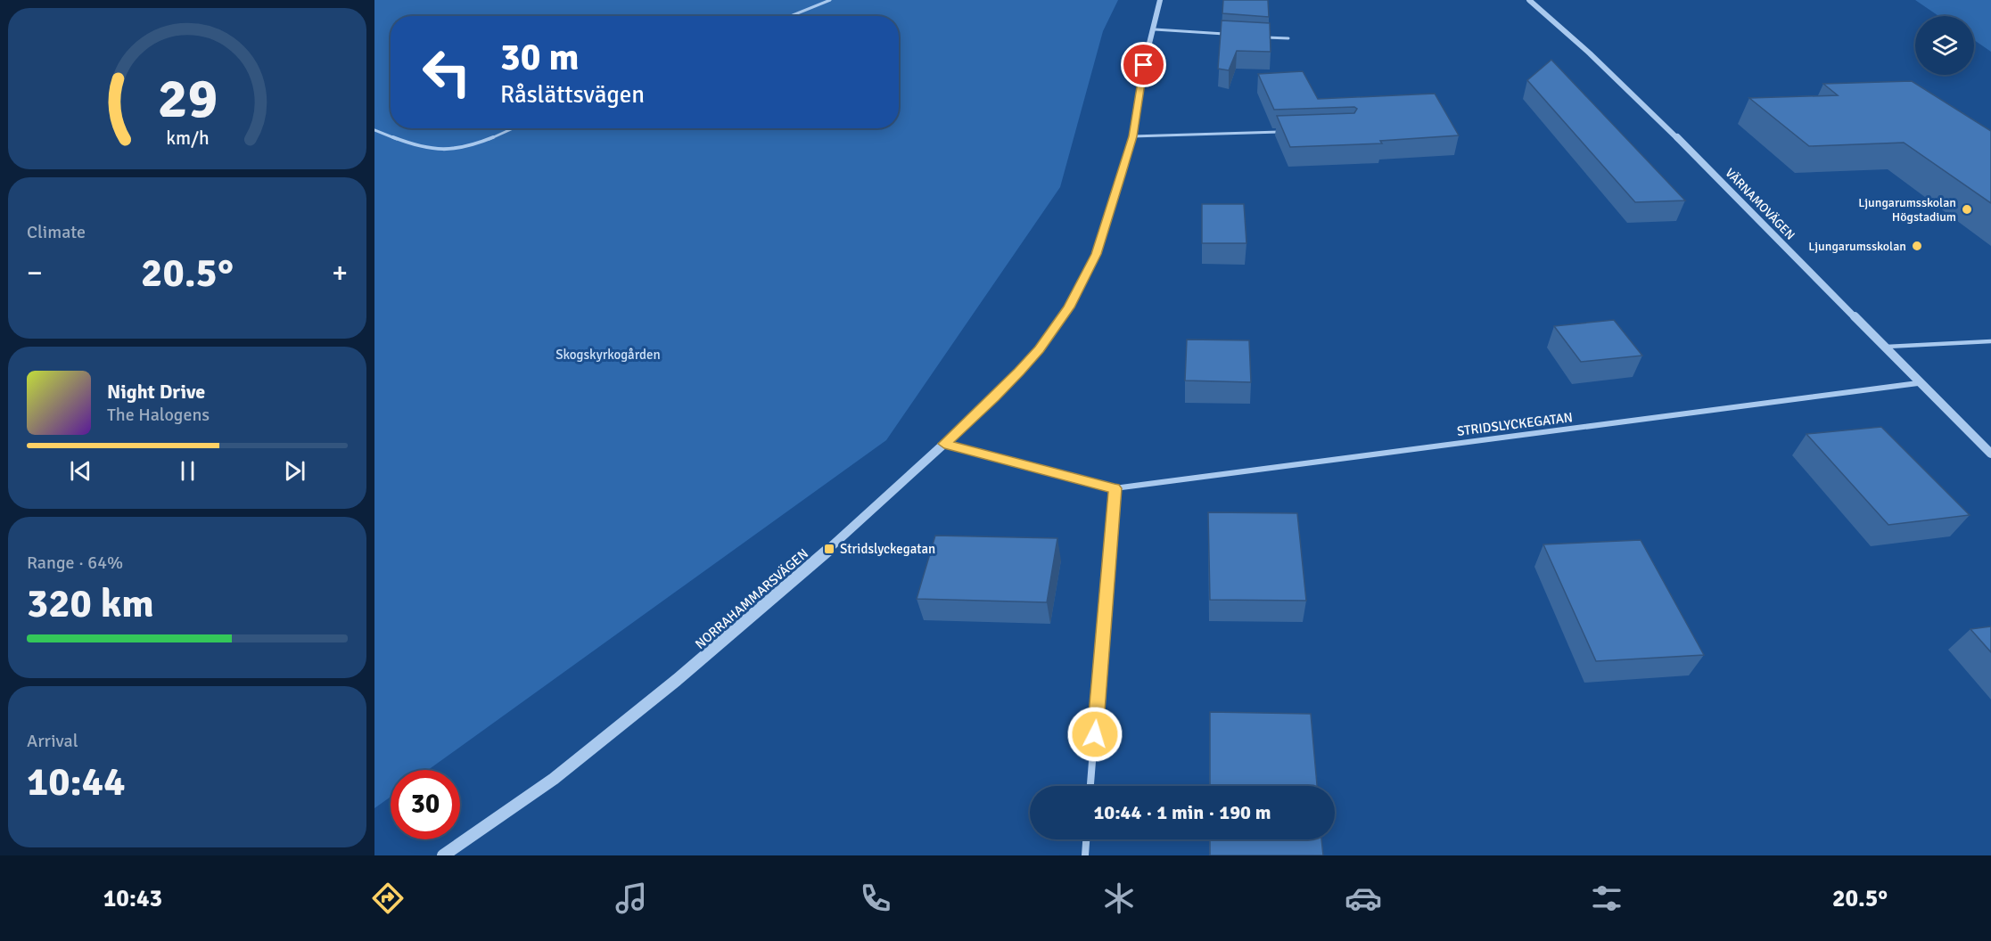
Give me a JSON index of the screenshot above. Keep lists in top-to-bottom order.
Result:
{
  "streets": {
    "street": ["VÄRNAMOVÄGEN", "STRIDSLYCKEGATAN", "NORRAHAMMARSVÄGEN"]
  },
  "crossings": [
    ["VÄRNAMOVÄGEN", "STRIDSLYCKEGATAN"]
  ],
  "parks": ["Skogskyrkogården"],
  "places": {
    "other": ["Ljungarumsskolan Högstadium", "Ljungarumsskolan"],
    "transit": ["Stridslyckegatan"]
  },
  "page": {
    "turn": ["30 m", "Råslättsvägen"],
    "tile": [
      "Climate",
      ["Range · 64%", "320 km"],
      ["Arrival", "10:44"]
    ],
    "heat": ["−", "20.5°", "+"],
    "song": ["Night Drive", "The Halogens"],
    "limit": "30",
    "trip": "10:44 · 1 min · 190 m",
    "tabs": ["10:43", "20.5°"],
    "gauge": ["29", "km/h"]
  }
}
